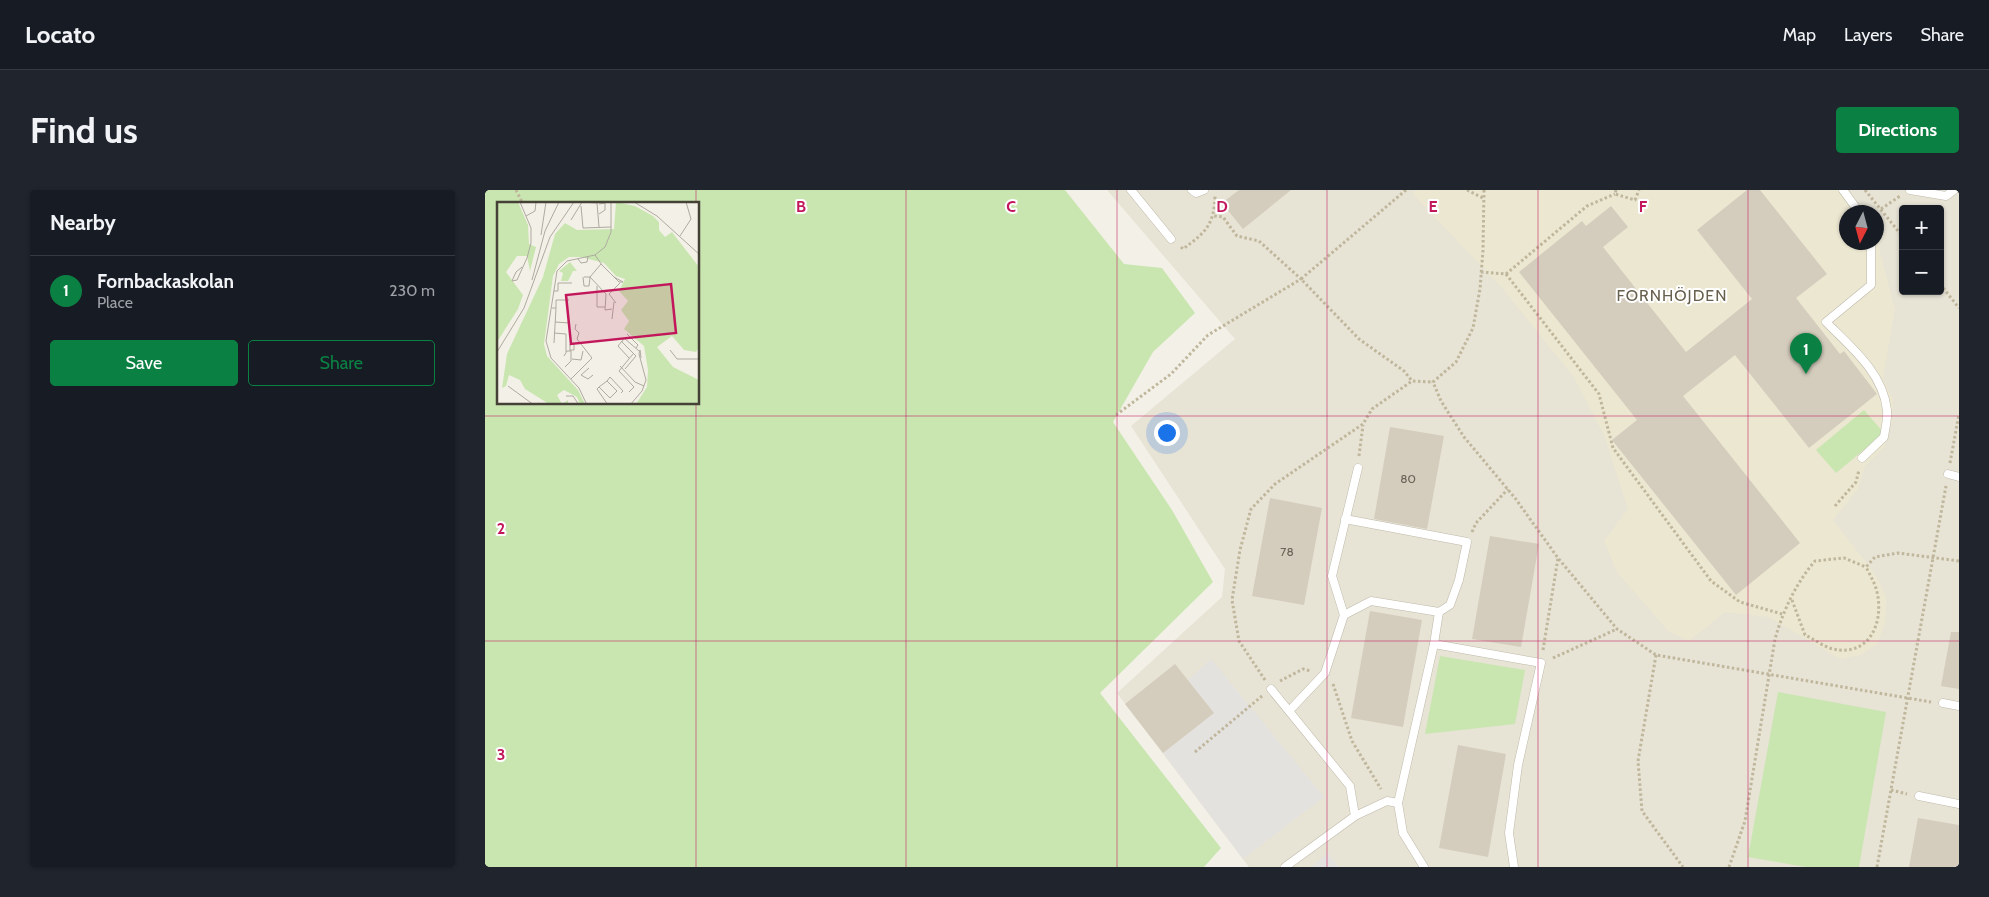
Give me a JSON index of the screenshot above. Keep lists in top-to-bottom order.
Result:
{
  "districts": ["FORNHÖJDEN"],
  "house_numbers": ["80", "78"],
  "north": "bottom",
  "page": {
    "header": "Locato",
    "nav": ["Map", "Layers", "Share"],
    "buttons": [
      "Directions",
      ["Save", "Share"]
    ],
    "title": "Find us",
    "heading": "Nearby",
    "map_buttons": ["+", "−"],
    "list": [
      {
        "mark": "1",
        "name": "Fornbackaskolan",
        "note": "Place",
        "value": "230 m"
      }
    ],
    "pins": "1"
  },
  "grid": {
    "columns": [
      "B",
      "C",
      "D",
      "E",
      "F"
    ],
    "rows": ["2", "3"]
  }
}
